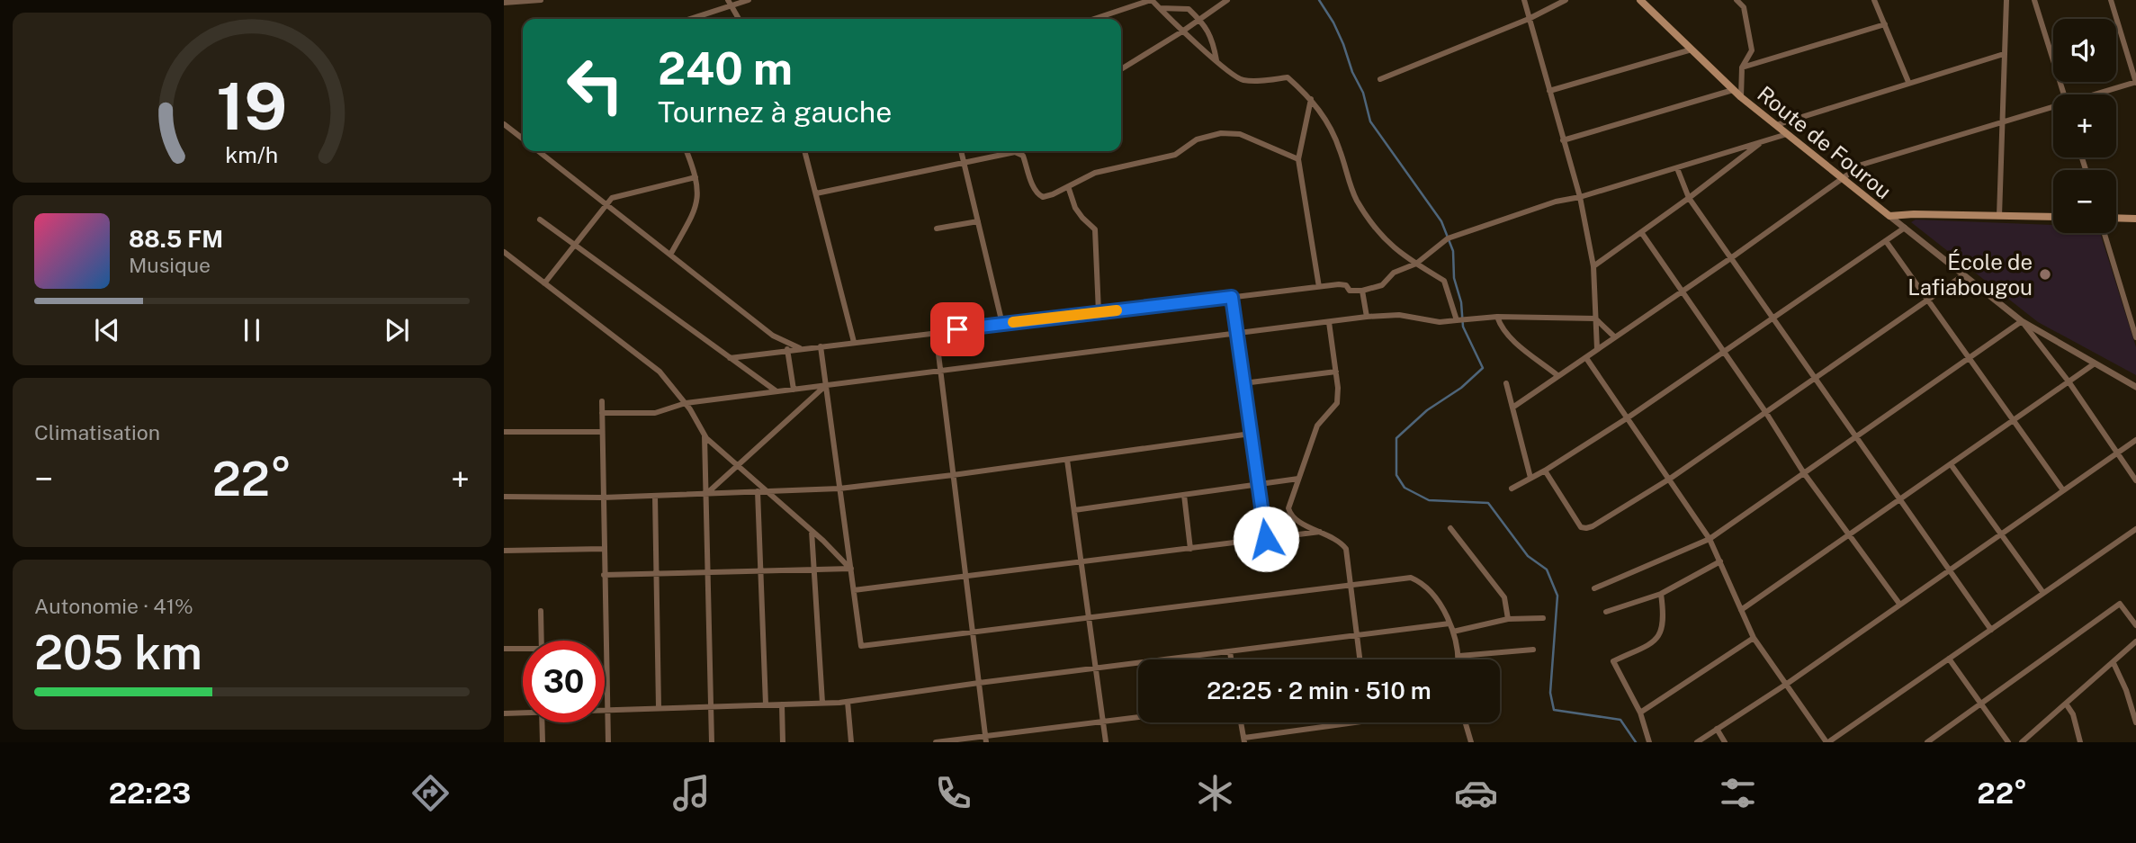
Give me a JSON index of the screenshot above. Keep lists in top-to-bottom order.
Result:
{
  "streets": {
    "main road": ["Route de Fourou"]
  },
  "places": ["École de Lafiabougou"],
  "page": {
    "map_buttons": ["+", "−"],
    "turn": ["240 m", "Tournez à gauche"],
    "song": ["88.5 FM", "Musique"],
    "tile": [
      "Climatisation",
      ["Autonomie · 41%", "205 km"]
    ],
    "heat": ["−", "22°", "+"],
    "limit": "30",
    "trip": "22:25 · 2 min · 510 m",
    "tabs": ["22:23", "22°"],
    "gauge": ["19", "km/h"]
  }
}
